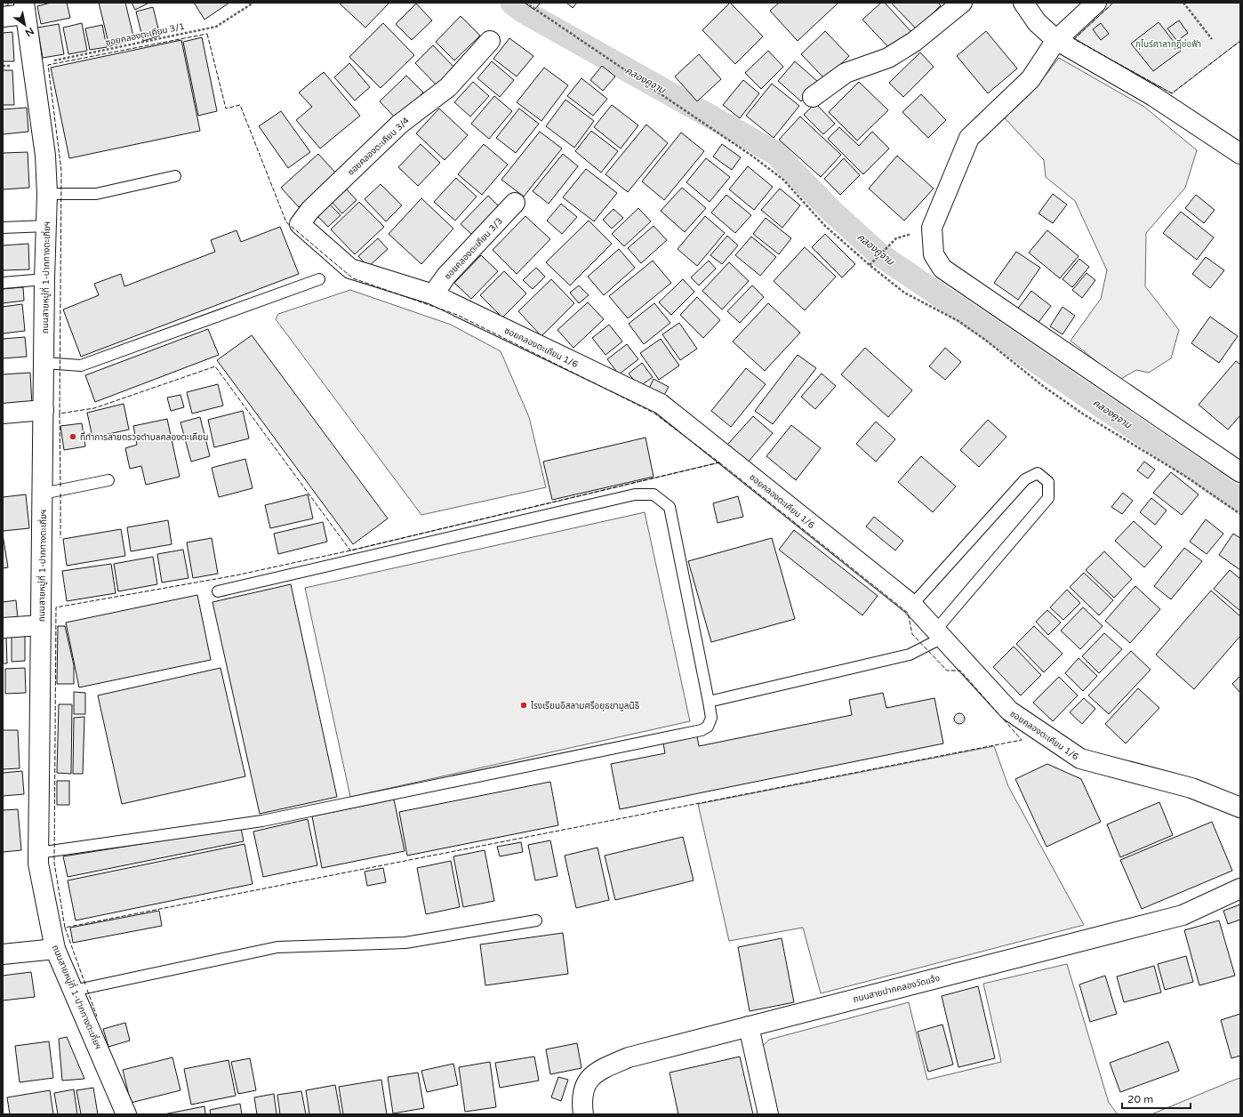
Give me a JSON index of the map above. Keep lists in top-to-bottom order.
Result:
{
  "streets": {
    "street": [
      "ซอยคลองตะเคียน 3/4",
      "ซอยคลองตะเคียน 3/3",
      "ถนนสายหมู่ที่ 1-ปากทางตะเกี่ยฯ",
      "ซอยคลองตะเคียน 1/6",
      "ถนนสายปากคลองวัดแจ้ง"
    ],
    "path": ["ซอยคลองตะเคียน 3/1"]
  },
  "crossings": [
    ["ซอยคลองตะเคียน 3/1", "ถนนสายหมู่ที่ 1-ปากทางตะเกี่ยฯ"],
    ["ซอยคลองตะเคียน 3/4", "ซอยคลองตะเคียน 1/6"],
    ["ซอยคลองตะเคียน 3/3", "ซอยคลองตะเคียน 1/6"]
  ],
  "water": ["คลองคูจาม"],
  "parks": ["กุโบร์ศาลากุฎีช่อฟ้า"],
  "places": ["ที่ทำการสายตรวจตำบลคลองตะเคียน", "โรงเรียนอิสลามศรีอยุธยามูลนิธิ"],
  "scale_bar": "20 m",
  "north": "bottom right"
}
